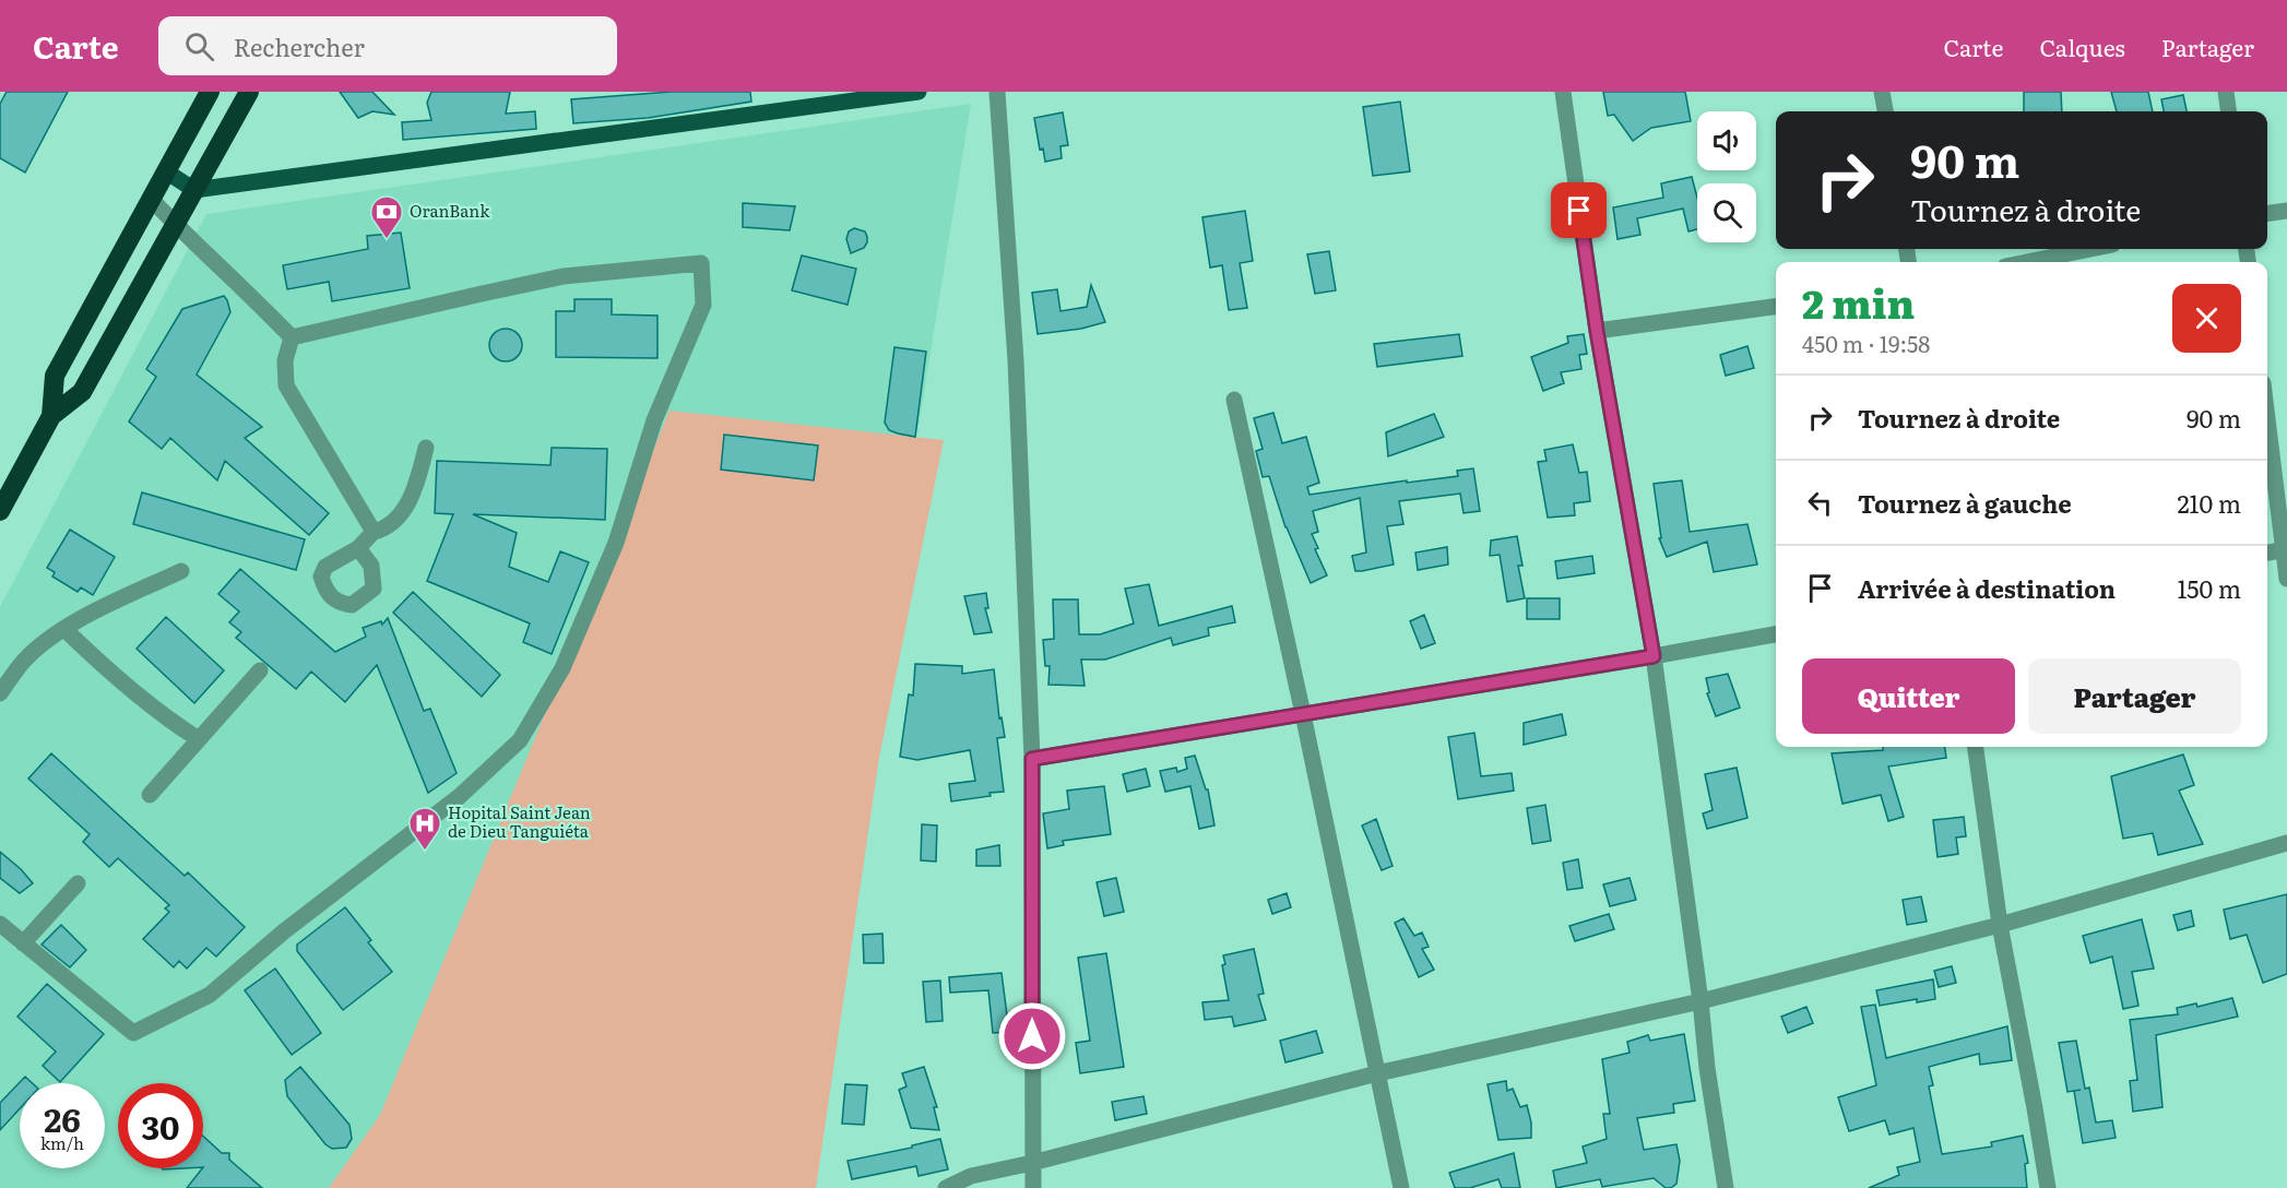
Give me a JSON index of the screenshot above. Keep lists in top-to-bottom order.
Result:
{
  "places": {
    "bank": ["OranBank"],
    "hospital": ["Hopital Saint Jean de Dieu Tanguiéta"]
  },
  "page": {
    "header": "Carte",
    "search": "Rechercher",
    "nav": ["Carte", "Calques", "Partager"],
    "turn": ["90 m", "Tournez à droite"],
    "heading": ["2 min", "450 m · 19:58"],
    "list": [
      {
        "name": "Tournez à droite",
        "value": "90 m"
      },
      {
        "name": "Tournez à gauche",
        "value": "210 m"
      },
      {
        "name": "Arrivée à destination",
        "value": "150 m"
      }
    ],
    "buttons": ["Quitter", "Partager"],
    "speed": "26 km/h",
    "limit": "30"
  }
}
